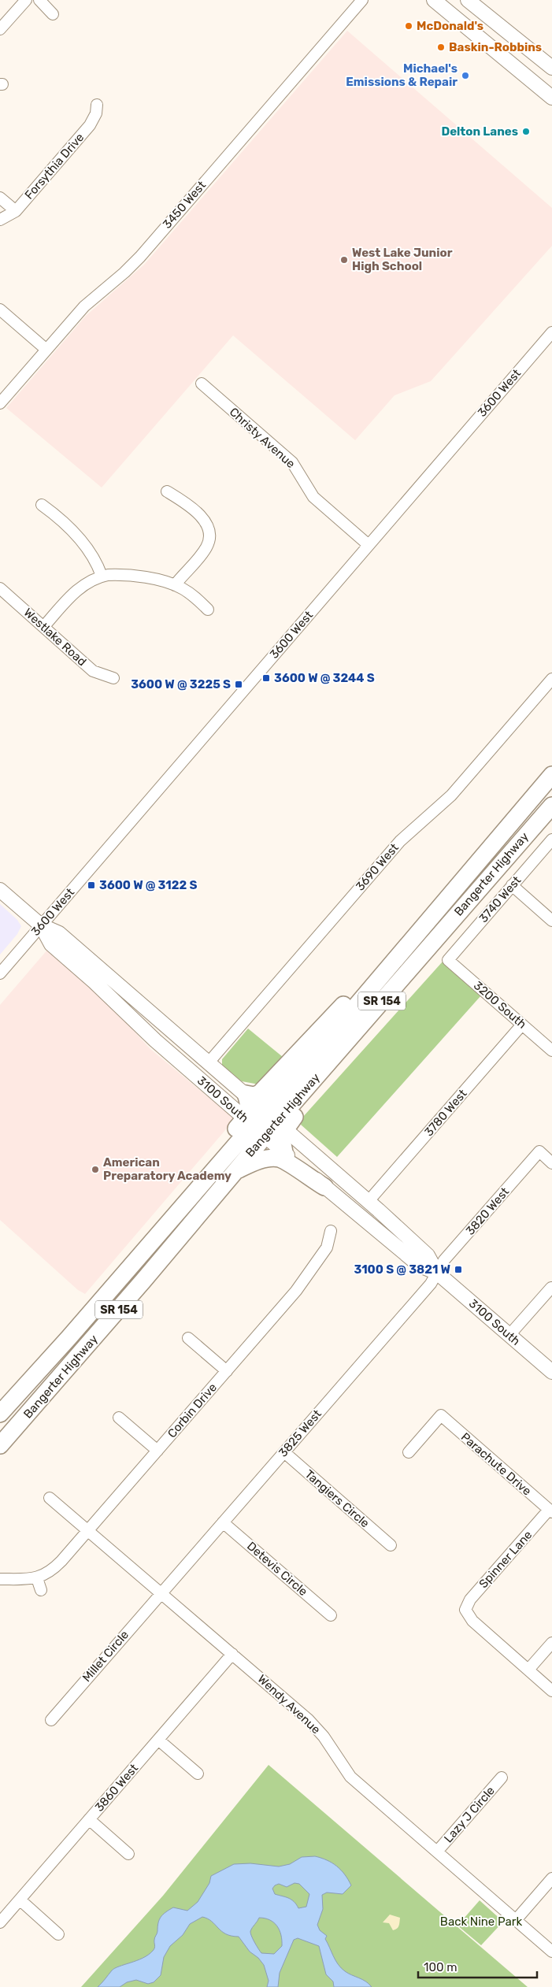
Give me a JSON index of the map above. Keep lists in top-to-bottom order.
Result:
{
  "streets": {
    "highway": ["Bangerter Highway", "SR 154"],
    "main road": ["3100 South"],
    "street": [
      "Forsythia Drive",
      "3450 West",
      "3600 West",
      "Christy Avenue",
      "Westlake Road",
      "3690 West",
      "3740 West",
      "3200 South",
      "3780 West",
      "3820 West",
      "Corbin Drive",
      "3825 West",
      "Parachute Drive",
      "Tangiers Circle",
      "Spinner Lane",
      "Detevis Circle",
      "Millet Circle",
      "Wendy Avenue",
      "3860 West",
      "Lazy J Circle"
    ]
  },
  "crossings": [
    ["3600 West", "Christy Avenue"],
    ["3600 West", "3100 South"],
    ["3690 West", "3100 South"],
    ["Bangerter Highway", "3100 South"],
    ["3740 West", "3200 South"],
    ["3200 South", "3780 West"],
    ["3100 South", "3780 West"],
    ["3100 South", "3820 West"],
    ["3100 South", "3825 West"],
    ["3820 West", "3825 West"],
    ["Corbin Drive", "Wendy Avenue"],
    ["3825 West", "Tangiers Circle"],
    ["3825 West", "Detevis Circle"],
    ["3825 West", "Millet Circle"],
    ["3825 West", "Wendy Avenue"],
    ["Parachute Drive", "Spinner Lane"],
    ["Millet Circle", "Wendy Avenue"],
    ["Wendy Avenue", "3860 West"],
    ["Wendy Avenue", "Lazy J Circle"]
  ],
  "parks": ["Back Nine Park"],
  "places": {
    "other": [
      "McDonald's",
      "Baskin-Robbins",
      "Michael's Emissions & Repair",
      "Delton Lanes",
      "West Lake Junior High School",
      "American Preparatory Academy"
    ],
    "transit": [
      "3600 W @ 3244 S",
      "3600 W @ 3225 S",
      "3600 W @ 3122 S",
      "3100 S @ 3821 W"
    ]
  },
  "scale_bar": "100 m"
}
